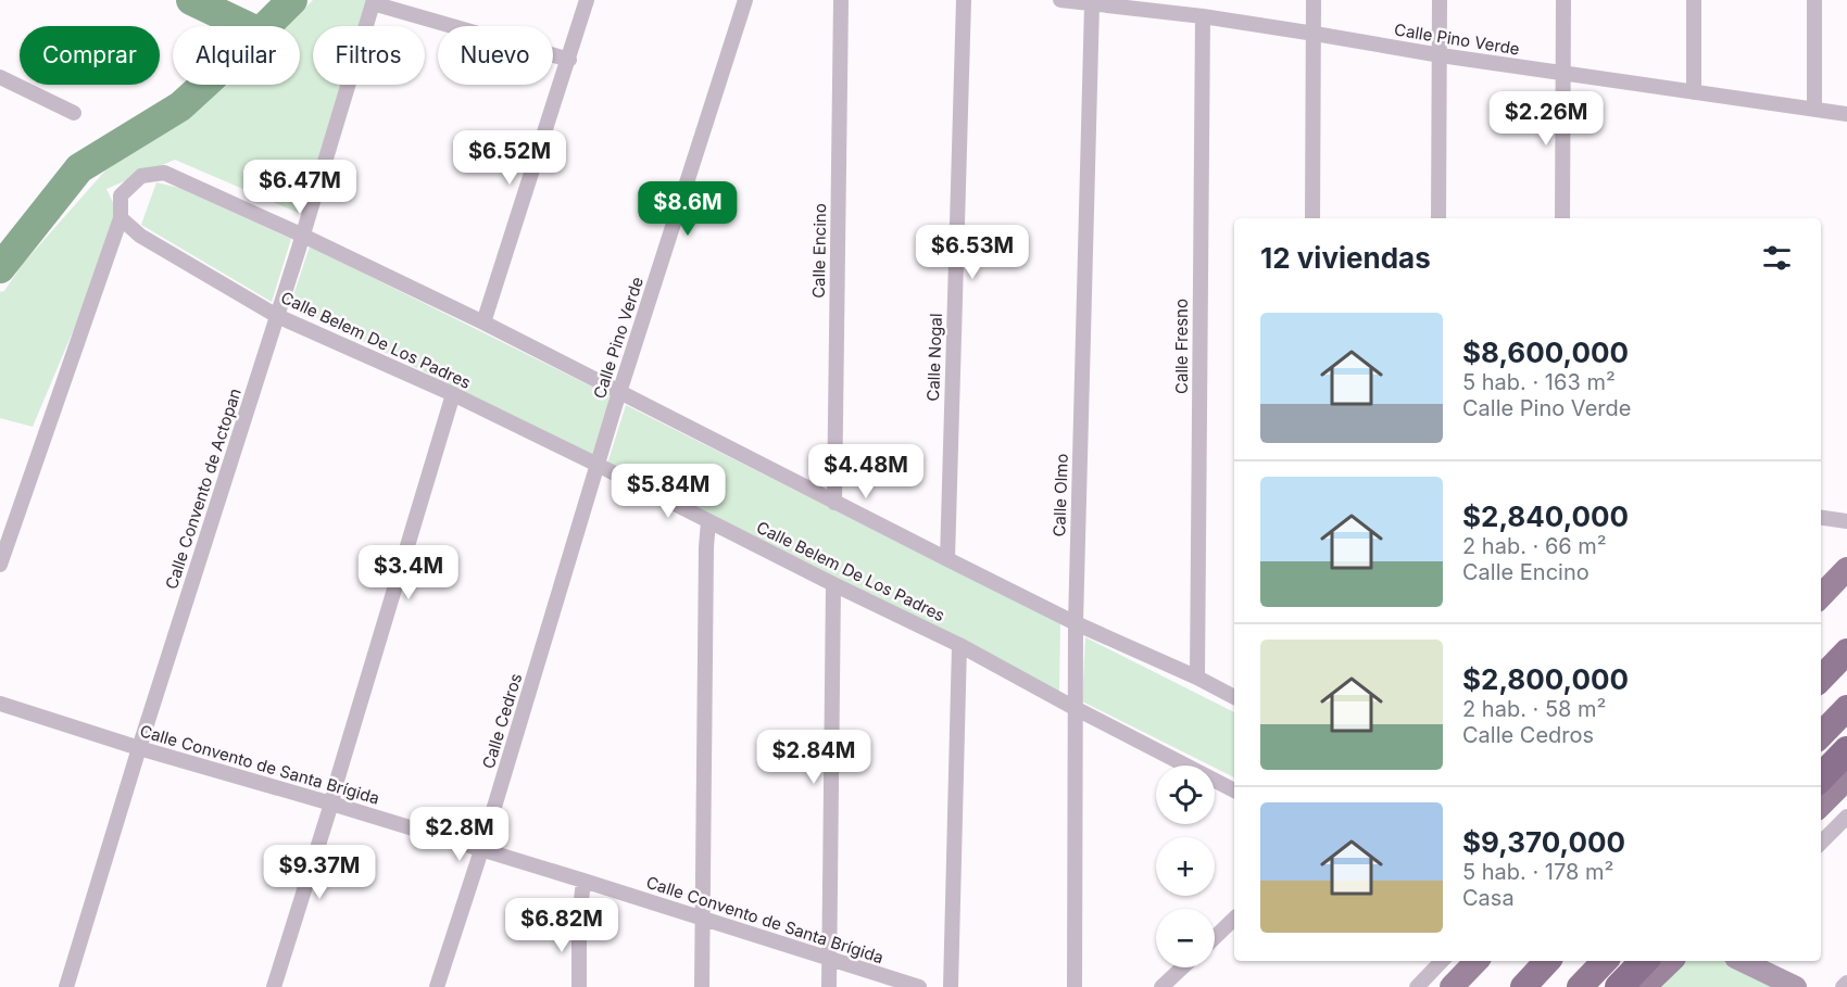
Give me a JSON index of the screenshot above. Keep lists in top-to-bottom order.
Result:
{
  "streets": {
    "street": [
      "Calle Pino Verde",
      "Calle Encino",
      "Calle Belem De Los Padres",
      "Calle Fresno",
      "Calle Nogal",
      "Calle Convento de Actopan",
      "Calle Olmo",
      "Calle Cedros",
      "Calle Convento de Santa Brígida"
    ]
  },
  "crossings": [
    ["Calle Pino Verde", "Calle Belem De Los Padres"],
    ["Calle Pino Verde", "Calle Fresno"],
    ["Calle Pino Verde", "Calle Olmo"],
    ["Calle Pino Verde", "Calle Cedros"],
    ["Calle Belem De Los Padres", "Calle Convento de Actopan"],
    ["Calle Belem De Los Padres", "Calle Olmo"],
    ["Calle Belem De Los Padres", "Calle Cedros"],
    ["Calle Convento de Actopan", "Calle Convento de Santa Brígida"],
    ["Calle Cedros", "Calle Convento de Santa Brígida"]
  ],
  "page": {
    "chip": [
      "Comprar",
      "Alquilar",
      "Filtros",
      "Nuevo"
    ],
    "price": [
      "$2.26M",
      "$6.52M",
      "$6.47M",
      "$8.6M",
      "$6.53M",
      "$4.48M",
      "$5.84M",
      "$3.4M",
      "$2.84M",
      "$2.8M",
      "$9.37M",
      "$6.82M"
    ],
    "heading": "12 viviendas",
    "list": [
      {
        "name": "$8,600,000",
        "note": "5 hab. · 163 m² · Calle Pino Verde"
      },
      {
        "name": "$2,840,000",
        "note": "2 hab. · 66 m² · Calle Encino"
      },
      {
        "name": "$2,800,000",
        "note": "2 hab. · 58 m² · Calle Cedros"
      },
      {
        "name": "$9,370,000",
        "note": "5 hab. · 178 m² · Casa"
      }
    ],
    "map_buttons": ["+", "−"]
  }
}
